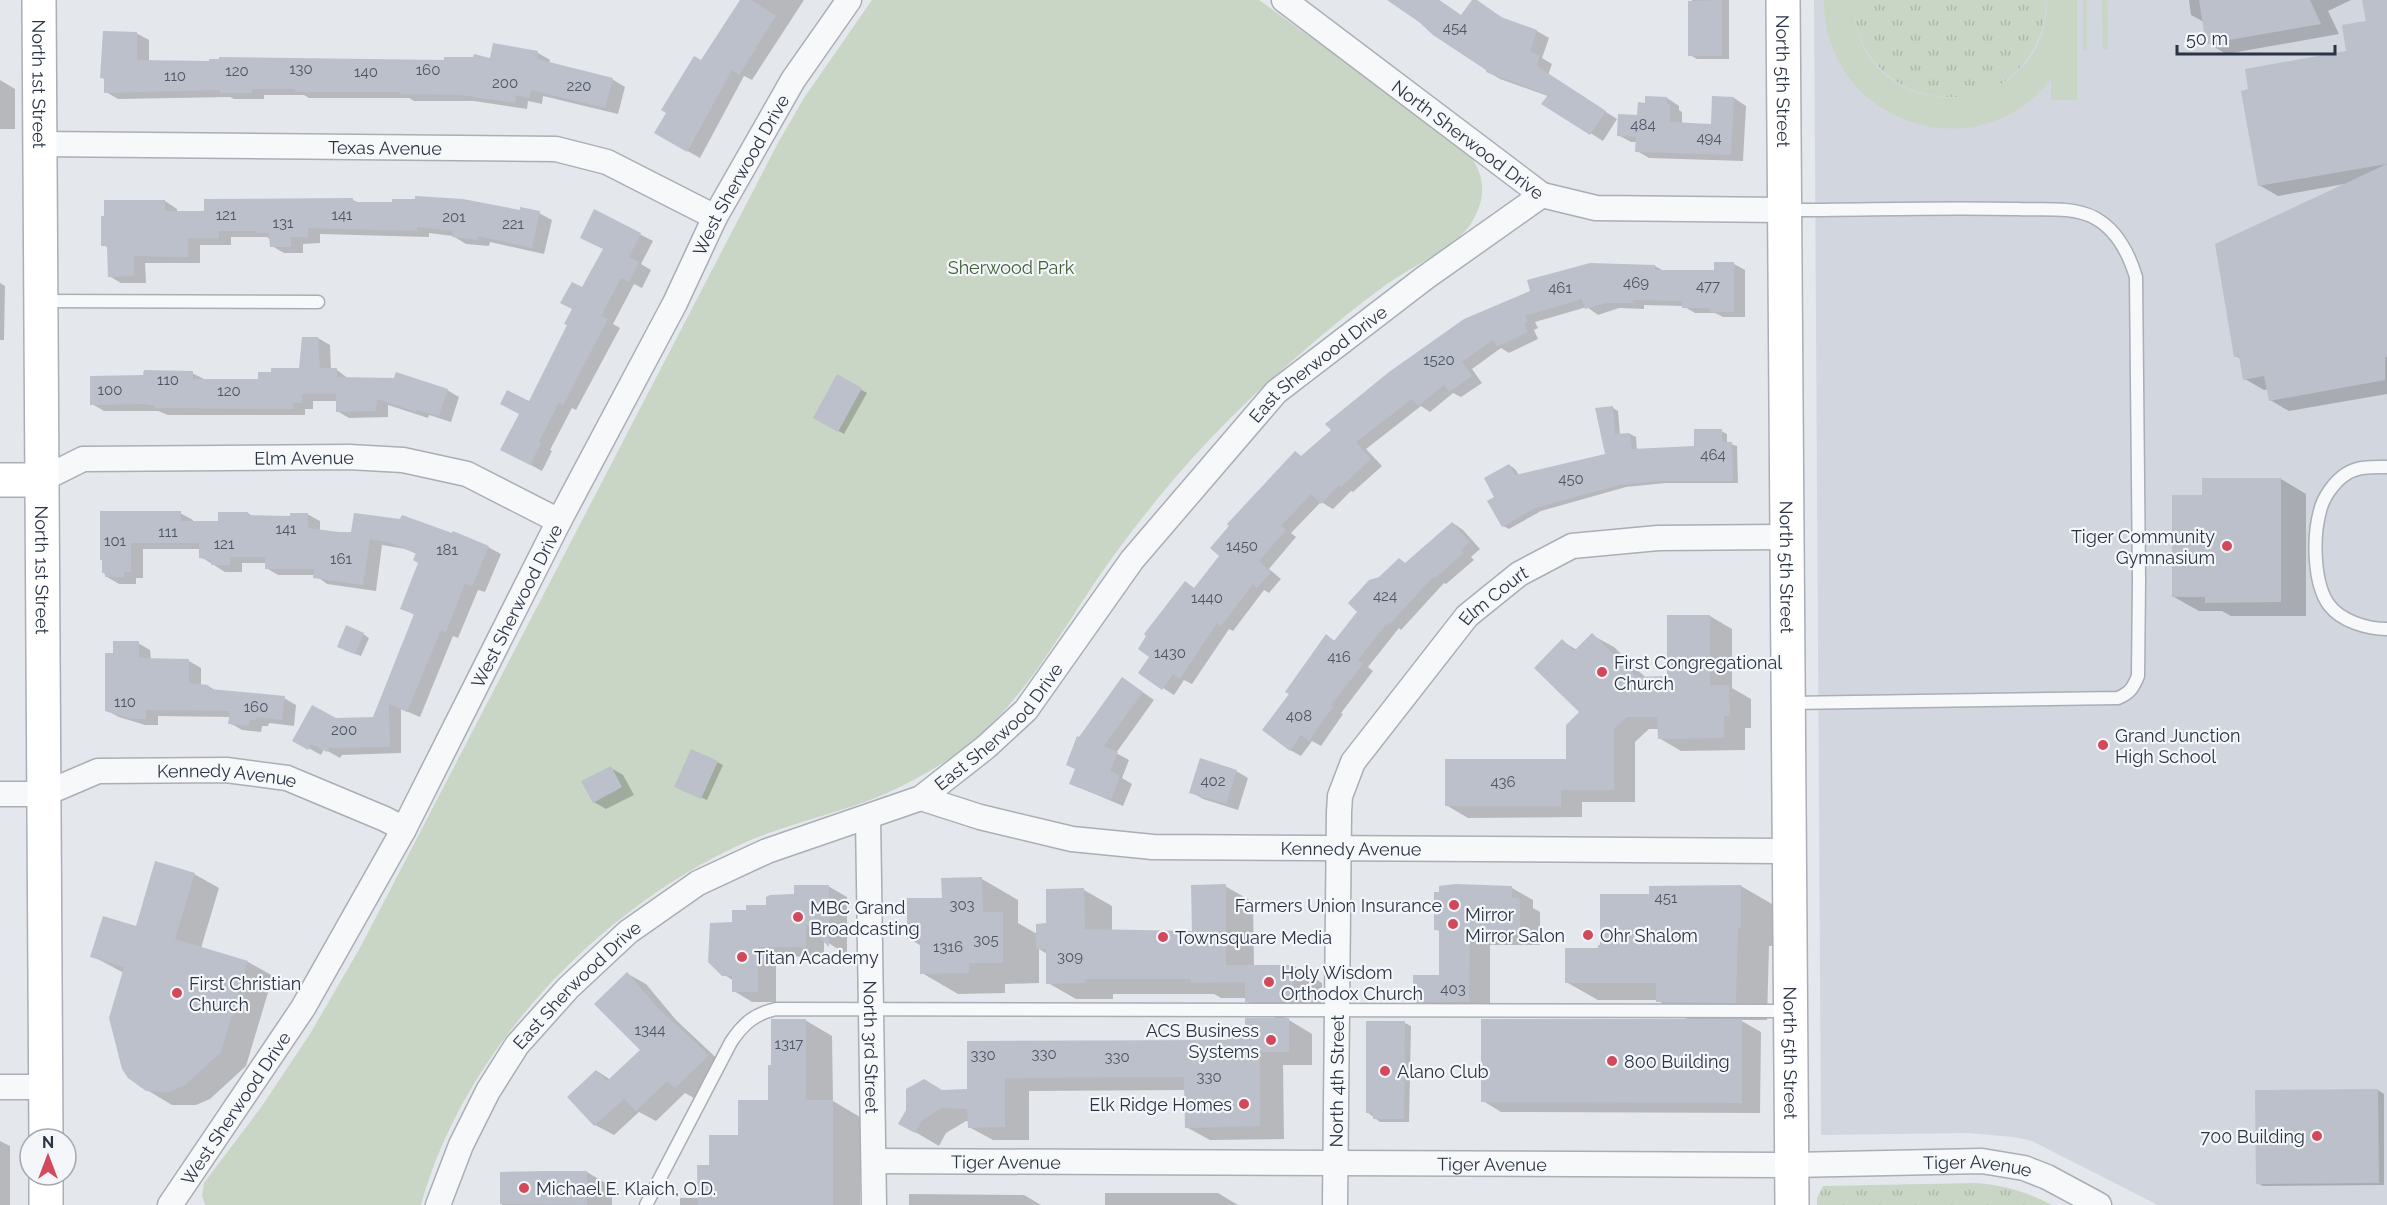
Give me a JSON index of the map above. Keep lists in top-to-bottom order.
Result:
{
  "streets": {
    "street": [
      "North 5th Street",
      "North 1st Street",
      "North Sherwood Drive",
      "Texas Avenue",
      "West Sherwood Drive",
      "East Sherwood Drive",
      "Elm Avenue",
      "Elm Court",
      "Kennedy Avenue",
      "North 3rd Street",
      "North 4th Street",
      "Tiger Avenue"
    ]
  },
  "crossings": [
    ["North 5th Street", "North Sherwood Drive"],
    ["North 5th Street", "Elm Court"],
    ["North 5th Street", "Kennedy Avenue"],
    ["North 5th Street", "Tiger Avenue"],
    ["North 1st Street", "Texas Avenue"],
    ["North 1st Street", "Elm Avenue"],
    ["North 1st Street", "Kennedy Avenue"],
    ["North Sherwood Drive", "East Sherwood Drive"],
    ["Texas Avenue", "West Sherwood Drive"],
    ["West Sherwood Drive", "Elm Avenue"],
    ["West Sherwood Drive", "Kennedy Avenue"],
    ["East Sherwood Drive", "Kennedy Avenue"],
    ["East Sherwood Drive", "North 3rd Street"],
    ["Elm Court", "Kennedy Avenue"],
    ["Elm Court", "North 4th Street"],
    ["Kennedy Avenue", "North 4th Street"],
    ["North 3rd Street", "Tiger Avenue"],
    ["North 4th Street", "Tiger Avenue"]
  ],
  "parks": ["Sherwood Park"],
  "places": [
    "Tiger Community Gymnasium",
    "First Congregational Church",
    "Grand Junction High School",
    "Farmers Union Insurance",
    "MBC Grand Broadcasting",
    "Mirror Mirror Salon",
    "Ohr Shalom",
    "Townsquare Media",
    "Titan Academy",
    "Holy Wisdom Orthodox Church",
    "First Christian Church",
    "ACS Business Systems",
    "800 Building",
    "Alano Club",
    "Elk Ridge Homes",
    "700 Building",
    "Michael E. Klaich, O.D."
  ],
  "house_numbers": [
    "454",
    "130",
    "160",
    "120",
    "140",
    "110",
    "200",
    "220",
    "484",
    "494",
    "121",
    "141",
    "201",
    "131",
    "221",
    "469",
    "477",
    "461",
    "1520",
    "110",
    "100",
    "120",
    "464",
    "450",
    "141",
    "111",
    "101",
    "121",
    "1450",
    "181",
    "161",
    "424",
    "1440",
    "1430",
    "416",
    "110",
    "160",
    "408",
    "200",
    "402",
    "436",
    "451",
    "303",
    "305",
    "1316",
    "309",
    "403",
    "1344",
    "1317",
    "330",
    "330",
    "330",
    "330"
  ],
  "scale_bar": "50 m",
  "north": "top"
}
